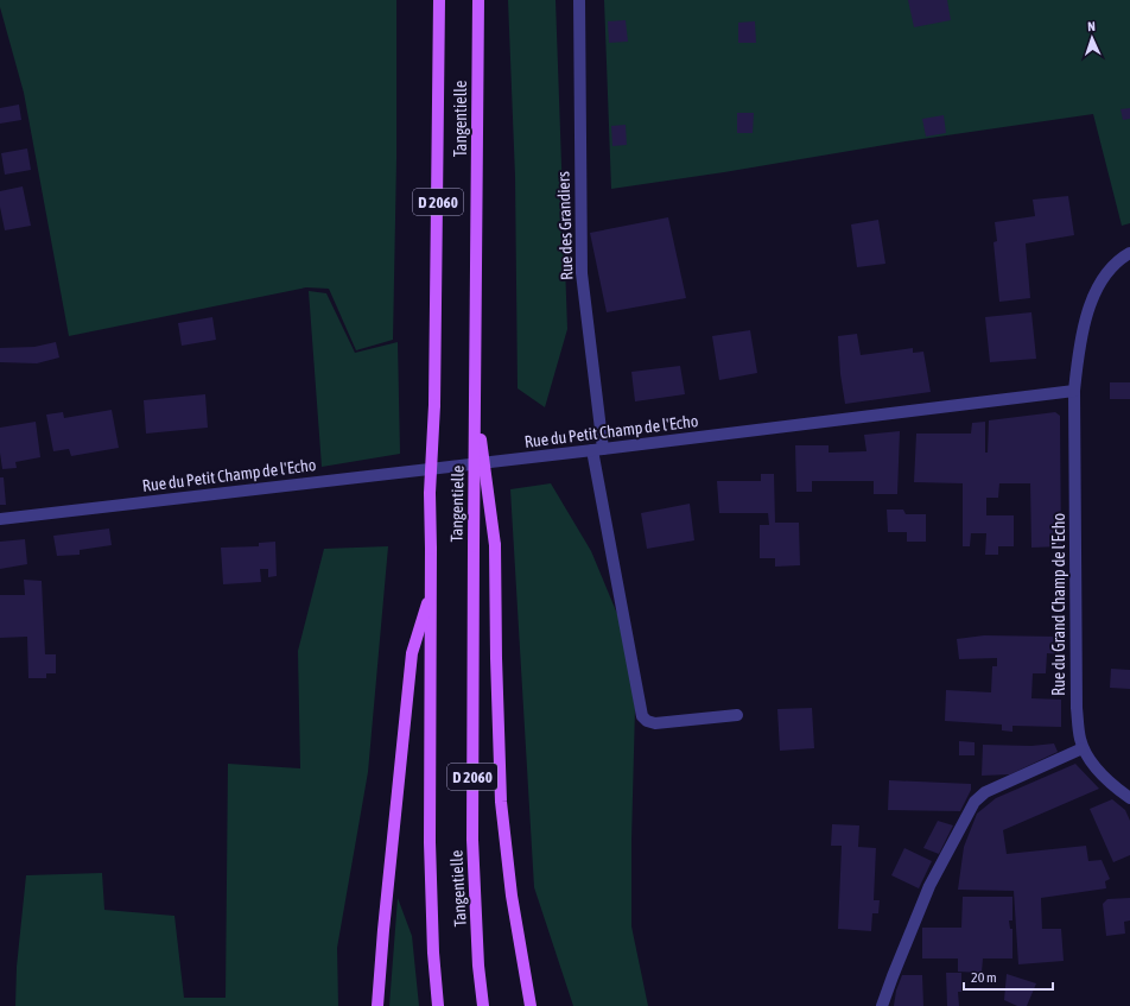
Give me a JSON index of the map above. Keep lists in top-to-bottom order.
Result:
{
  "streets": {
    "main road": ["Tangentielle", "D 2060"],
    "street": ["Rue des Grandiers", "Rue du Petit Champ de l'Echo", "Rue du Grand Champ de l'Echo"]
  },
  "crossings": [
    ["Rue des Grandiers", "Rue du Petit Champ de l'Echo"],
    ["Rue du Petit Champ de l'Echo", "Rue du Grand Champ de l'Echo"]
  ],
  "scale_bar": "20 m",
  "north": "top"
}
